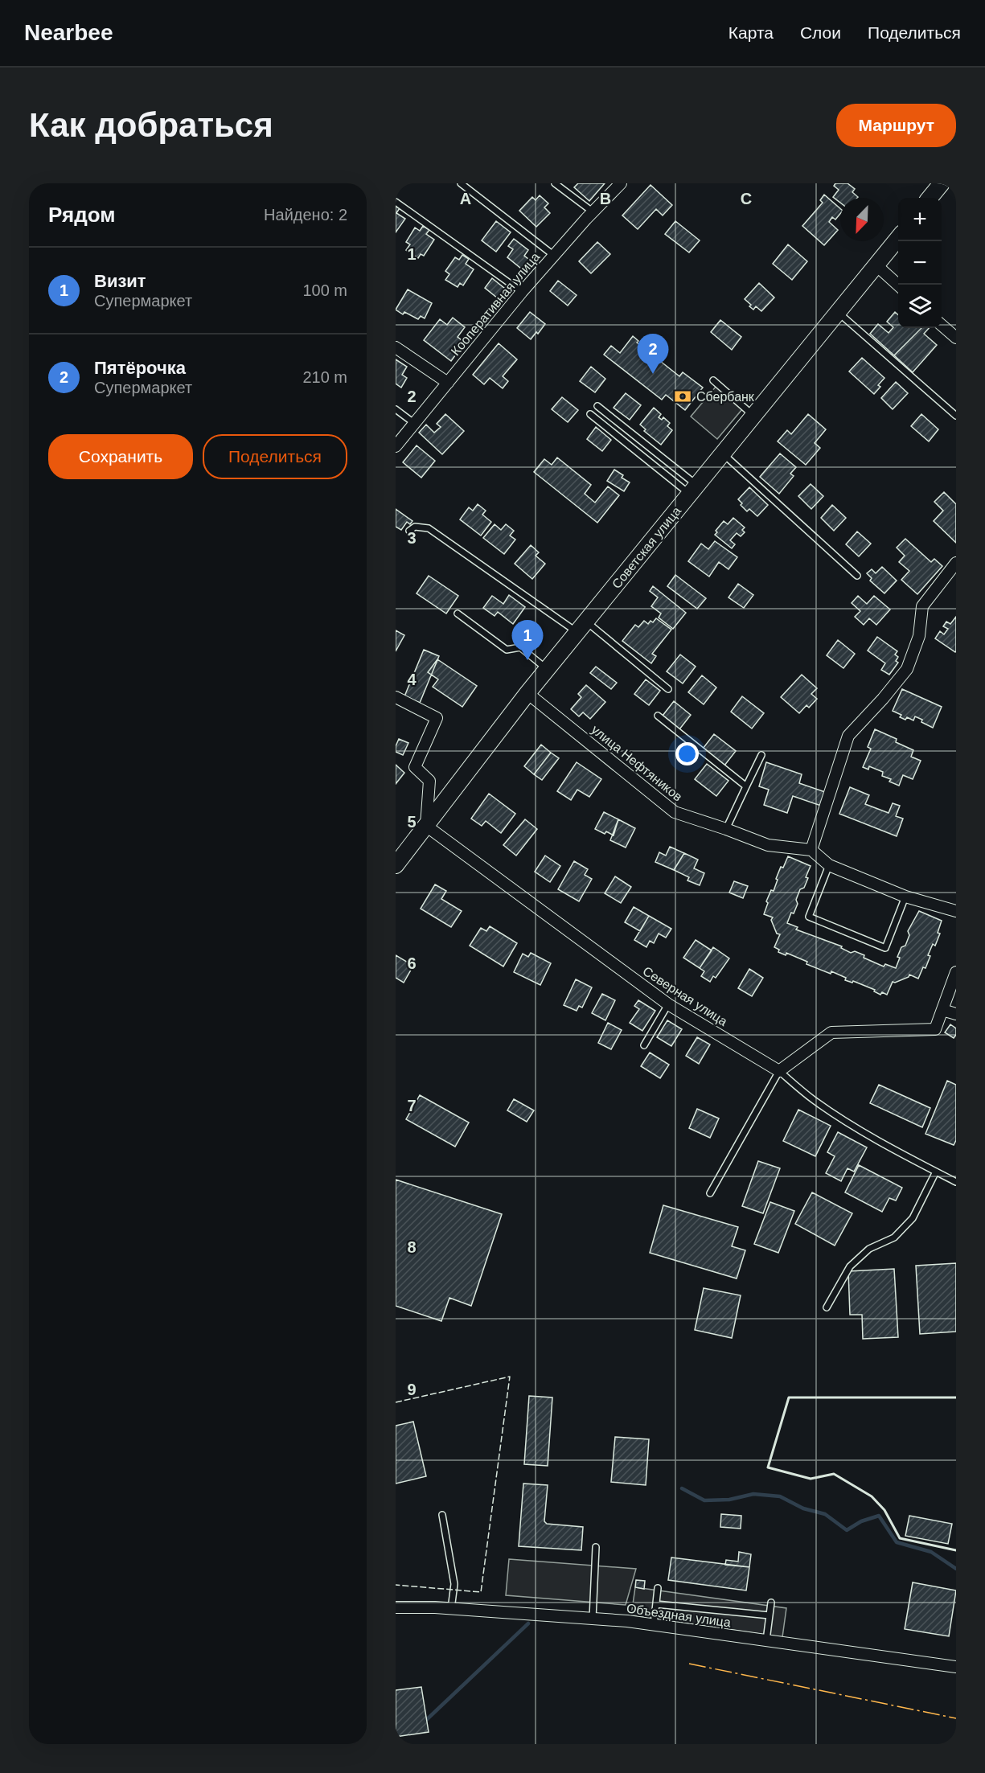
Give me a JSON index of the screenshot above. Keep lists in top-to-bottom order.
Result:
{
  "streets": {
    "street": [
      "Кооперативная улица",
      "Советская улица",
      "улица Нефтяников",
      "Северная улица",
      "Объездная улица"
    ]
  },
  "crossings": [
    ["Советская улица", "улица Нефтяников"],
    ["Советская улица", "Северная улица"]
  ],
  "places": {
    "bank": ["Сбербанк"]
  },
  "north": "bottom left",
  "page": {
    "header": "Nearbee",
    "nav": ["Карта", "Слои", "Поделиться"],
    "buttons": [
      "Маршрут",
      ["Сохранить", "Поделиться"]
    ],
    "title": "Как добраться",
    "heading": ["Рядом", "Найдено: 2"],
    "map_buttons": ["+", "−"],
    "list": [
      {
        "mark": "1",
        "name": "Визит",
        "note": "Супермаркет",
        "value": "100 m"
      },
      {
        "mark": "2",
        "name": "Пятёрочка",
        "note": "Супермаркет",
        "value": "210 m"
      }
    ],
    "pins": ["2", "1"]
  },
  "grid": {
    "columns": ["A", "B", "C"],
    "rows": [
      "1",
      "2",
      "3",
      "4",
      "5",
      "6",
      "7",
      "8",
      "9"
    ]
  }
}
